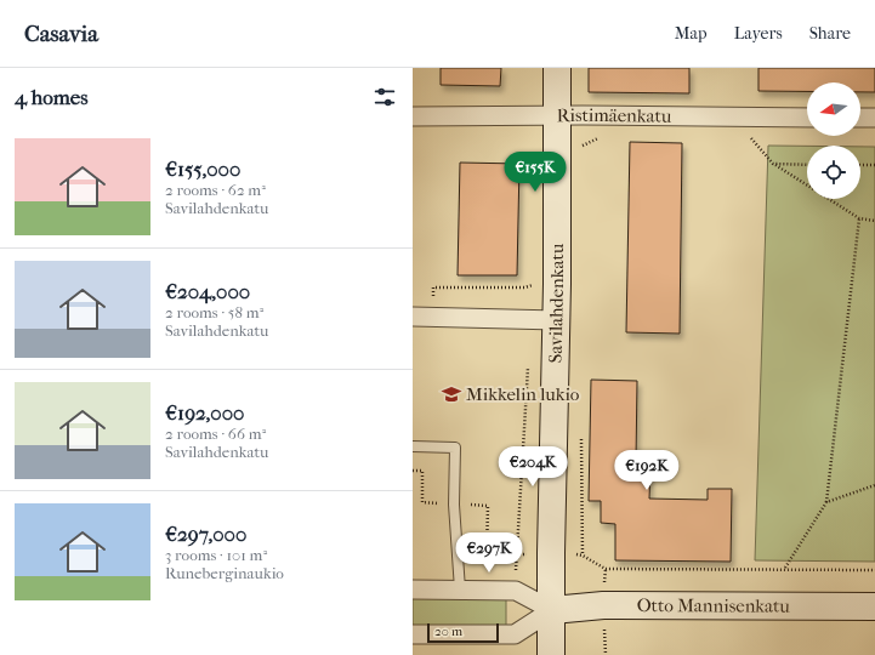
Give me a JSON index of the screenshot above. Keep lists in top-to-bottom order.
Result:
{
  "streets": {
    "main road": ["Savilahdenkatu", "Otto Mannisenkatu"],
    "street": ["Ristimäenkatu"]
  },
  "crossings": [
    ["Ristimäenkatu", "Savilahdenkatu"],
    ["Savilahdenkatu", "Otto Mannisenkatu"]
  ],
  "places": {
    "school or university": ["Mikkelin lukio"]
  },
  "scale_bar": "20 m",
  "north": "left",
  "page": {
    "header": "Casavia",
    "nav": ["Map", "Layers", "Share"],
    "heading": "4 homes",
    "list": [
      {
        "name": "€155,000",
        "note": "2 rooms · 62 m² · Savilahdenkatu"
      },
      {
        "name": "€204,000",
        "note": "2 rooms · 58 m² · Savilahdenkatu"
      },
      {
        "name": "€192,000",
        "note": "2 rooms · 66 m² · Savilahdenkatu"
      },
      {
        "name": "€297,000",
        "note": "3 rooms · 101 m² · Runeberginaukio"
      }
    ],
    "price": [
      "€155K",
      "€204K",
      "€192K",
      "€297K"
    ],
    "scale": "20 m"
  }
}
